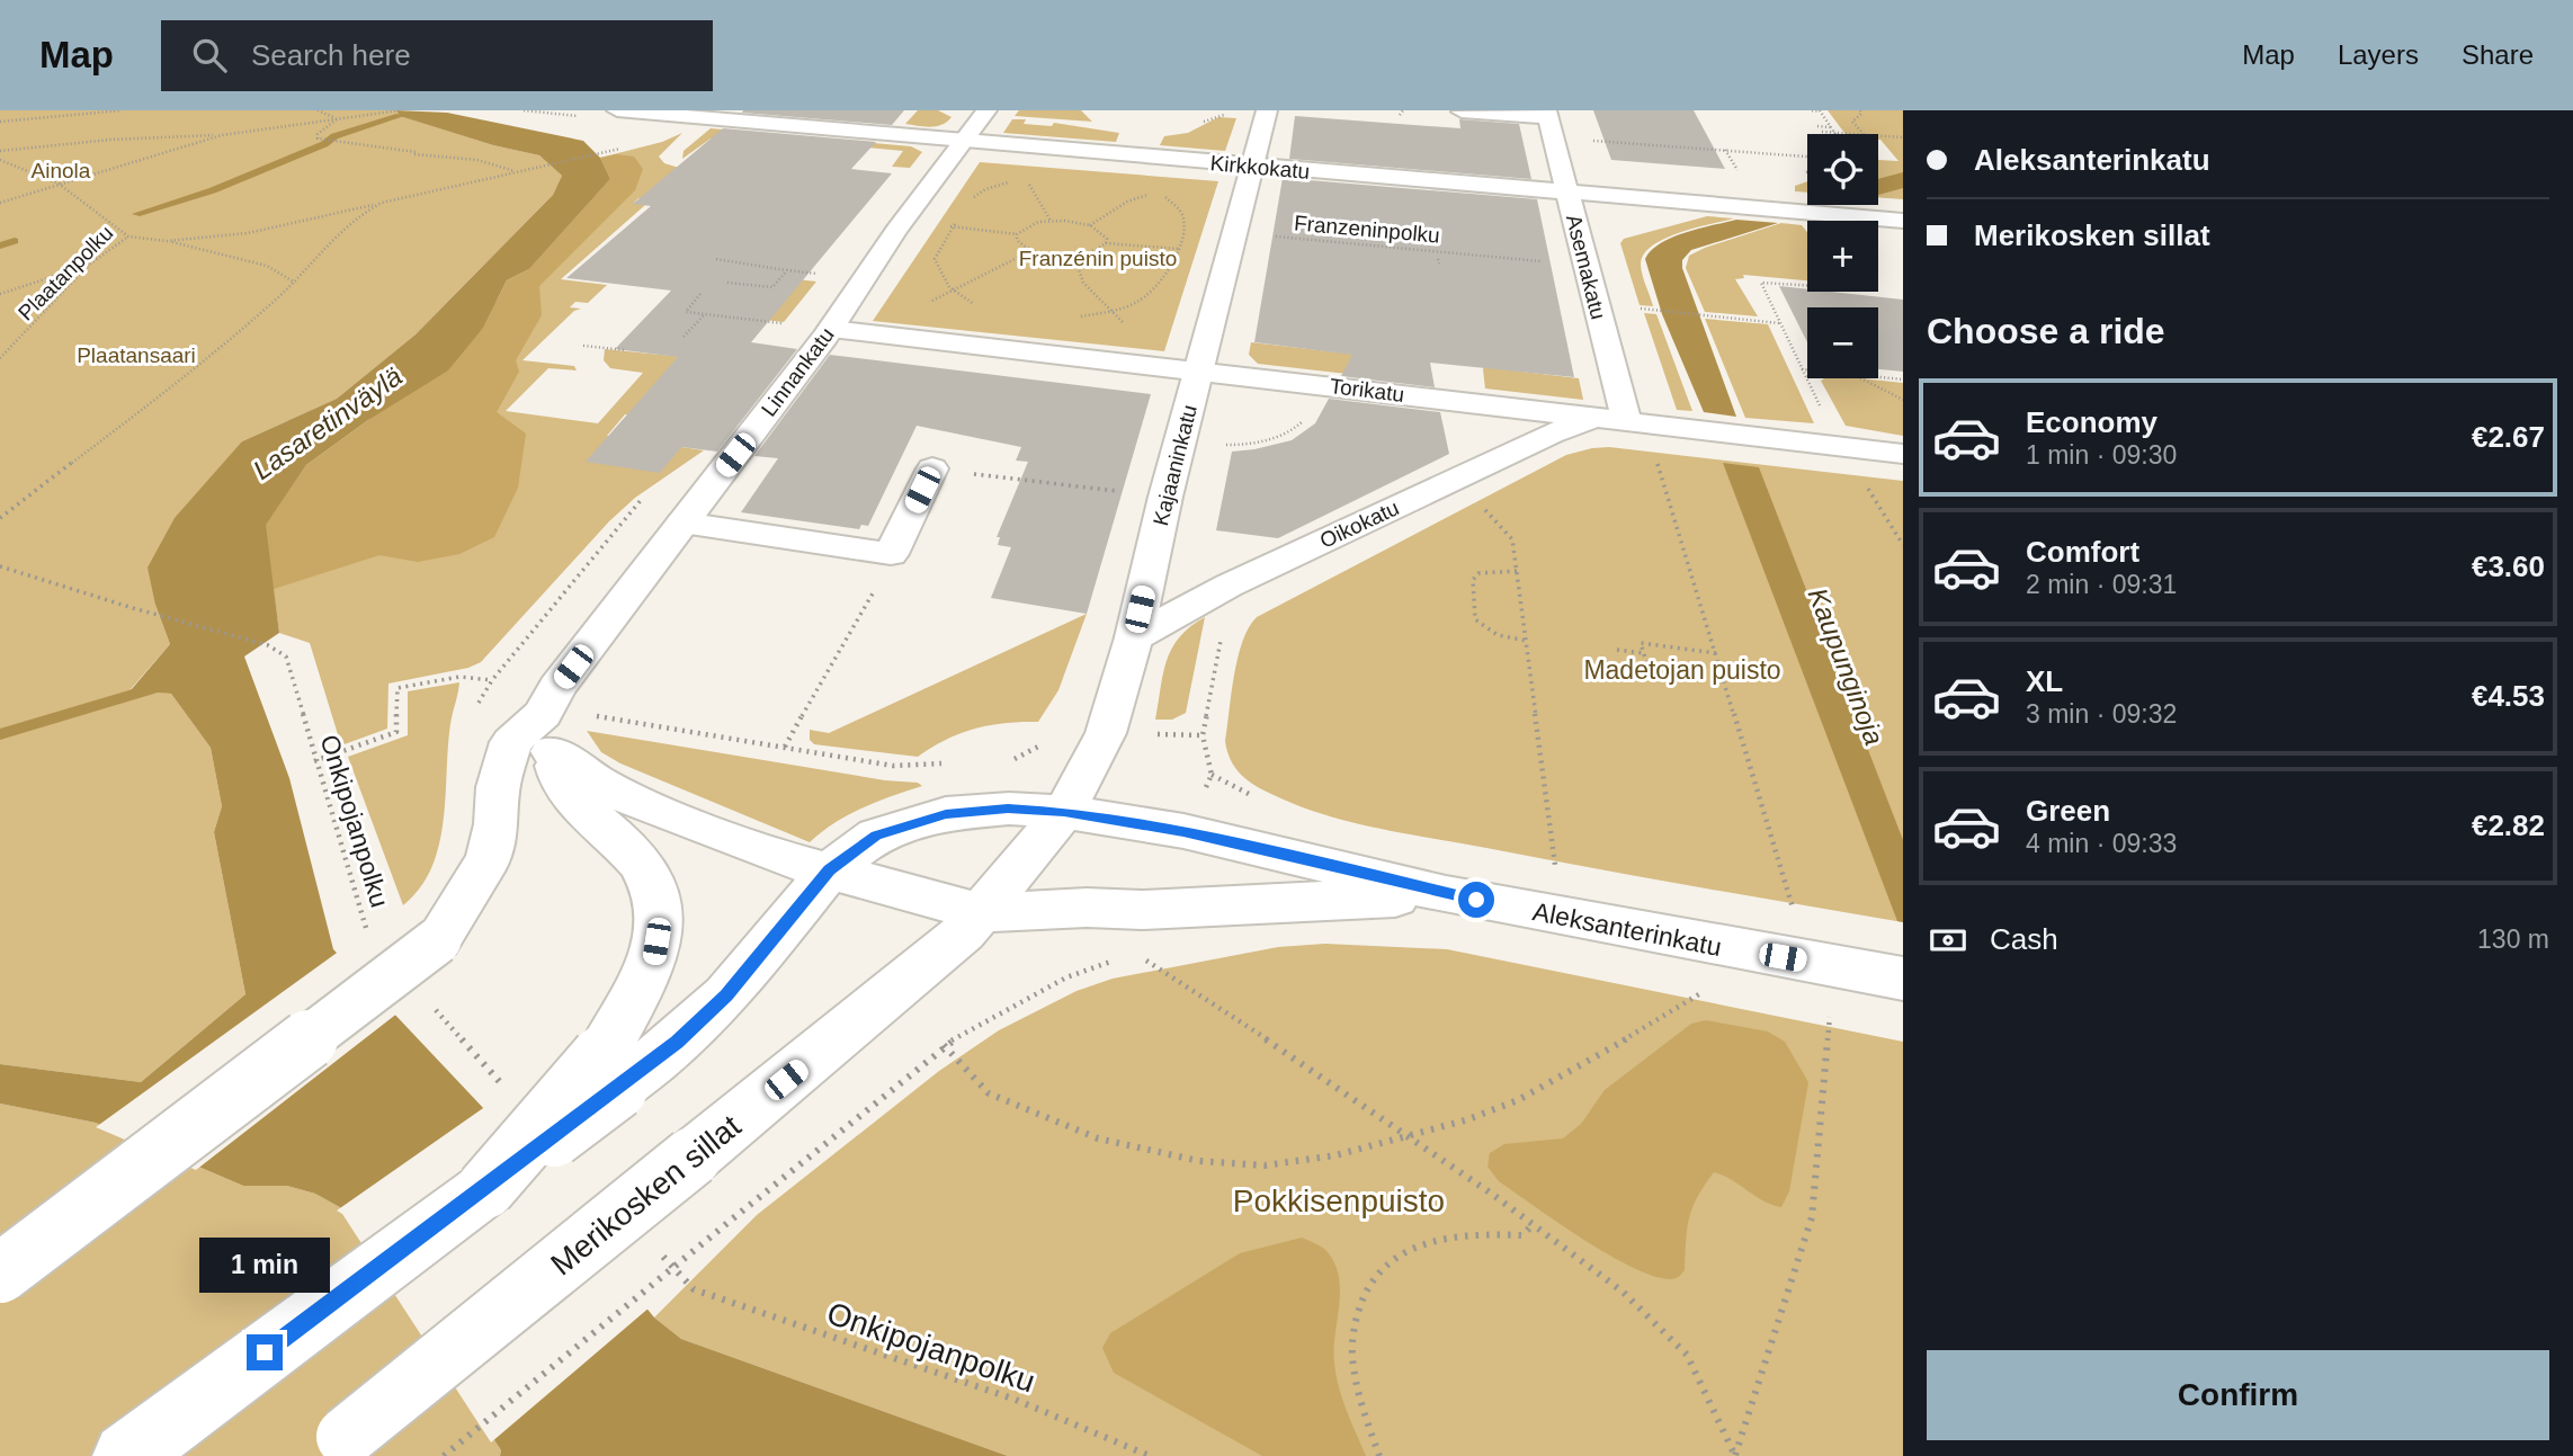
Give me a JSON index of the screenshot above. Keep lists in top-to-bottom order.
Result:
{
  "streets": {
    "main road": [
      "Kirkkokatu",
      "Asemakatu",
      "Linnankatu",
      "Torikatu",
      "Kajaaninkatu",
      "Oikokatu",
      "Aleksanterinkatu",
      "Merikosken sillat"
    ],
    "path": ["Franzeninpolku", "Plaatanpolku", "Onkipojanpolku"]
  },
  "crossings": [
    ["Kirkkokatu", "Asemakatu"],
    ["Kirkkokatu", "Linnankatu"],
    ["Kirkkokatu", "Kajaaninkatu"],
    ["Asemakatu", "Torikatu"],
    ["Linnankatu", "Torikatu"],
    ["Linnankatu", "Aleksanterinkatu"],
    ["Torikatu", "Kajaaninkatu"],
    ["Torikatu", "Oikokatu"],
    ["Kajaaninkatu", "Oikokatu"],
    ["Kajaaninkatu", "Aleksanterinkatu"],
    ["Kajaaninkatu", "Merikosken sillat"],
    ["Aleksanterinkatu", "Merikosken sillat"]
  ],
  "water": ["Lasaretinväylä", "Kaupunginoja"],
  "parks": [
    "Ainola",
    "Franzénin puisto",
    "Plaatansaari",
    "Madetojan puisto",
    "Pokkisenpuisto"
  ],
  "page": {
    "header": "Map",
    "search": "Search here",
    "nav": ["Map", "Layers", "Share"],
    "banner": ["Aleksanterinkatu", "Merikosken sillat"],
    "map_buttons": ["+", "−"],
    "heading": "Choose a ride",
    "list": [
      {
        "name": "Economy",
        "note": "1 min · 09:30",
        "value": "€2.67"
      },
      {
        "name": "Comfort",
        "note": "2 min · 09:31",
        "value": "€3.60"
      },
      {
        "name": "XL",
        "note": "3 min · 09:32",
        "value": "€4.53"
      },
      {
        "name": "Green",
        "note": "4 min · 09:33",
        "value": "€2.82"
      }
    ],
    "pay": ["Cash", "130 m"],
    "bubble": "1 min",
    "buttons": "Confirm"
  }
}
